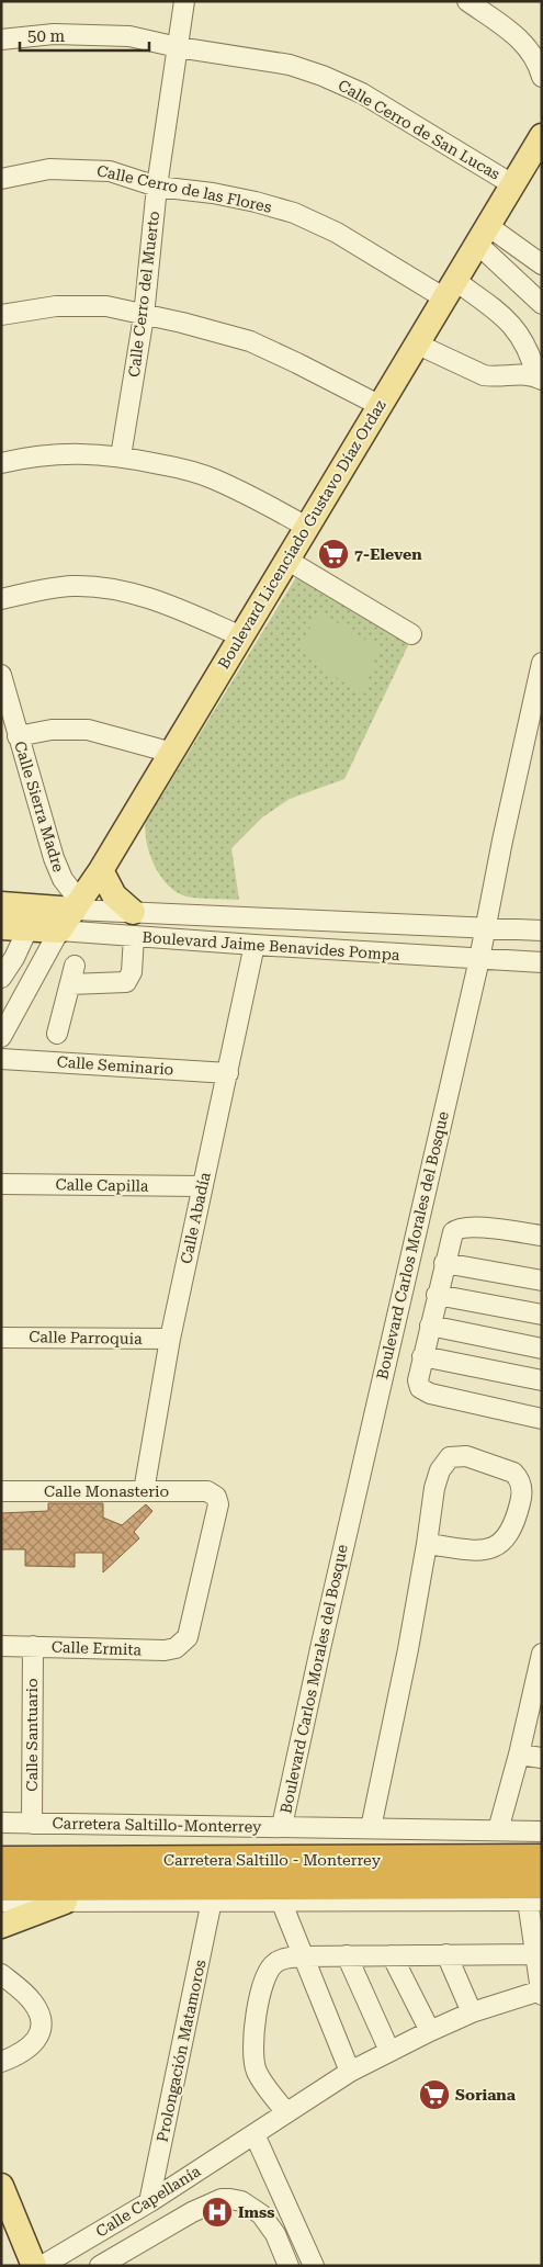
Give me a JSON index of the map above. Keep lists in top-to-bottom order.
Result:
{
  "streets": {
    "highway": ["Carretera Saltillo - Monterrey"],
    "main road": ["Boulevard Licenciado Gustavo Díaz Ordaz", "Boulevard Jaime Benavides Pompa"],
    "street": [
      "Calle Cerro de San Lucas",
      "Calle Cerro de las Flores",
      "Calle Cerro del Muerto",
      "Calle Sierra Madre",
      "Calle Seminario",
      "Calle Capilla",
      "Calle Abadía",
      "Boulevard Carlos Morales del Bosque",
      "Calle Parroquia",
      "Calle Monasterio",
      "Calle Ermita",
      "Calle Santuario",
      "Carretera Saltillo-Monterrey",
      "Prolongación Matamoros",
      "Calle Capellanía"
    ]
  },
  "crossings": [
    ["Calle Cerro de San Lucas", "Calle Cerro del Muerto"],
    ["Calle Cerro de San Lucas", "Boulevard Licenciado Gustavo Díaz Ordaz"],
    ["Calle Cerro de las Flores", "Calle Cerro del Muerto"],
    ["Calle Cerro de las Flores", "Boulevard Licenciado Gustavo Díaz Ordaz"],
    ["Boulevard Licenciado Gustavo Díaz Ordaz", "Calle Sierra Madre"],
    ["Boulevard Licenciado Gustavo Díaz Ordaz", "Boulevard Jaime Benavides Pompa"],
    ["Calle Sierra Madre", "Boulevard Jaime Benavides Pompa"],
    ["Boulevard Jaime Benavides Pompa", "Calle Abadía"],
    ["Boulevard Jaime Benavides Pompa", "Boulevard Carlos Morales del Bosque"],
    ["Calle Seminario", "Calle Abadía"],
    ["Calle Capilla", "Calle Abadía"],
    ["Calle Abadía", "Calle Parroquia"],
    ["Calle Abadía", "Calle Monasterio"],
    ["Boulevard Carlos Morales del Bosque", "Carretera Saltillo-Monterrey"],
    ["Calle Monasterio", "Calle Ermita"],
    ["Calle Ermita", "Calle Santuario"],
    ["Calle Santuario", "Carretera Saltillo-Monterrey"],
    ["Prolongación Matamoros", "Calle Capellanía"]
  ],
  "places": {
    "supermarket": ["7-Eleven", "Soriana"],
    "hospital": ["Imss"]
  },
  "scale_bar": "50 m"
}
